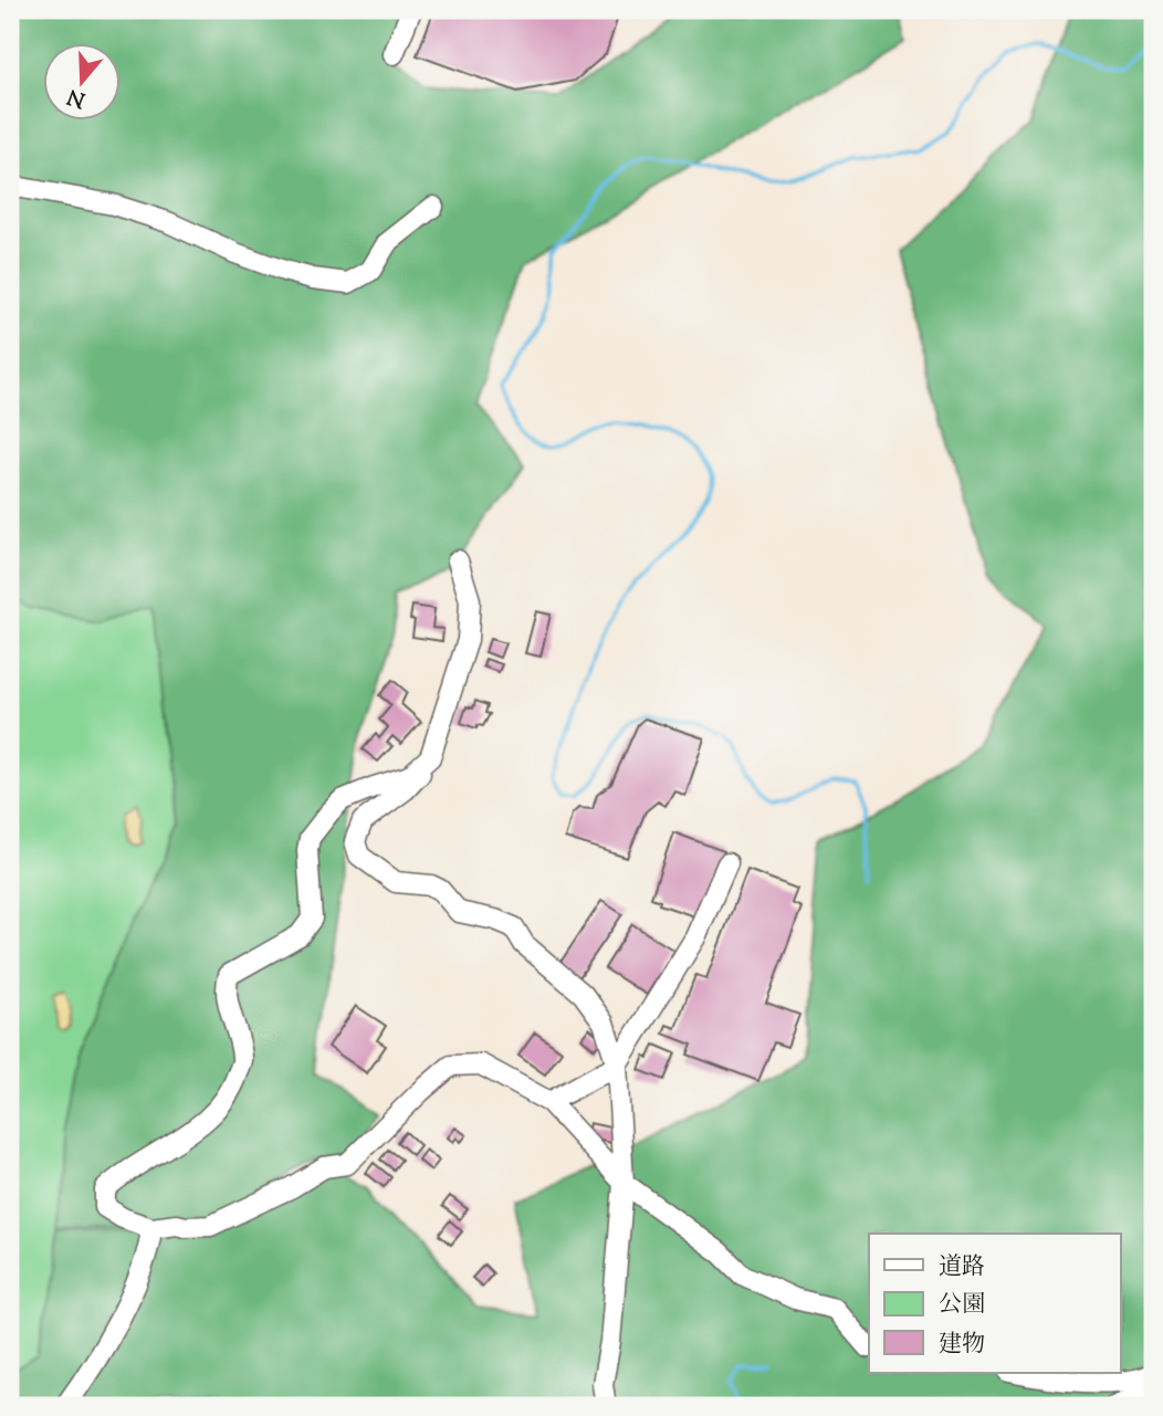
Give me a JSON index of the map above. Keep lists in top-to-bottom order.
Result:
{
  "legend": ["道路", "公園", "建物"],
  "north": "bottom"
}
